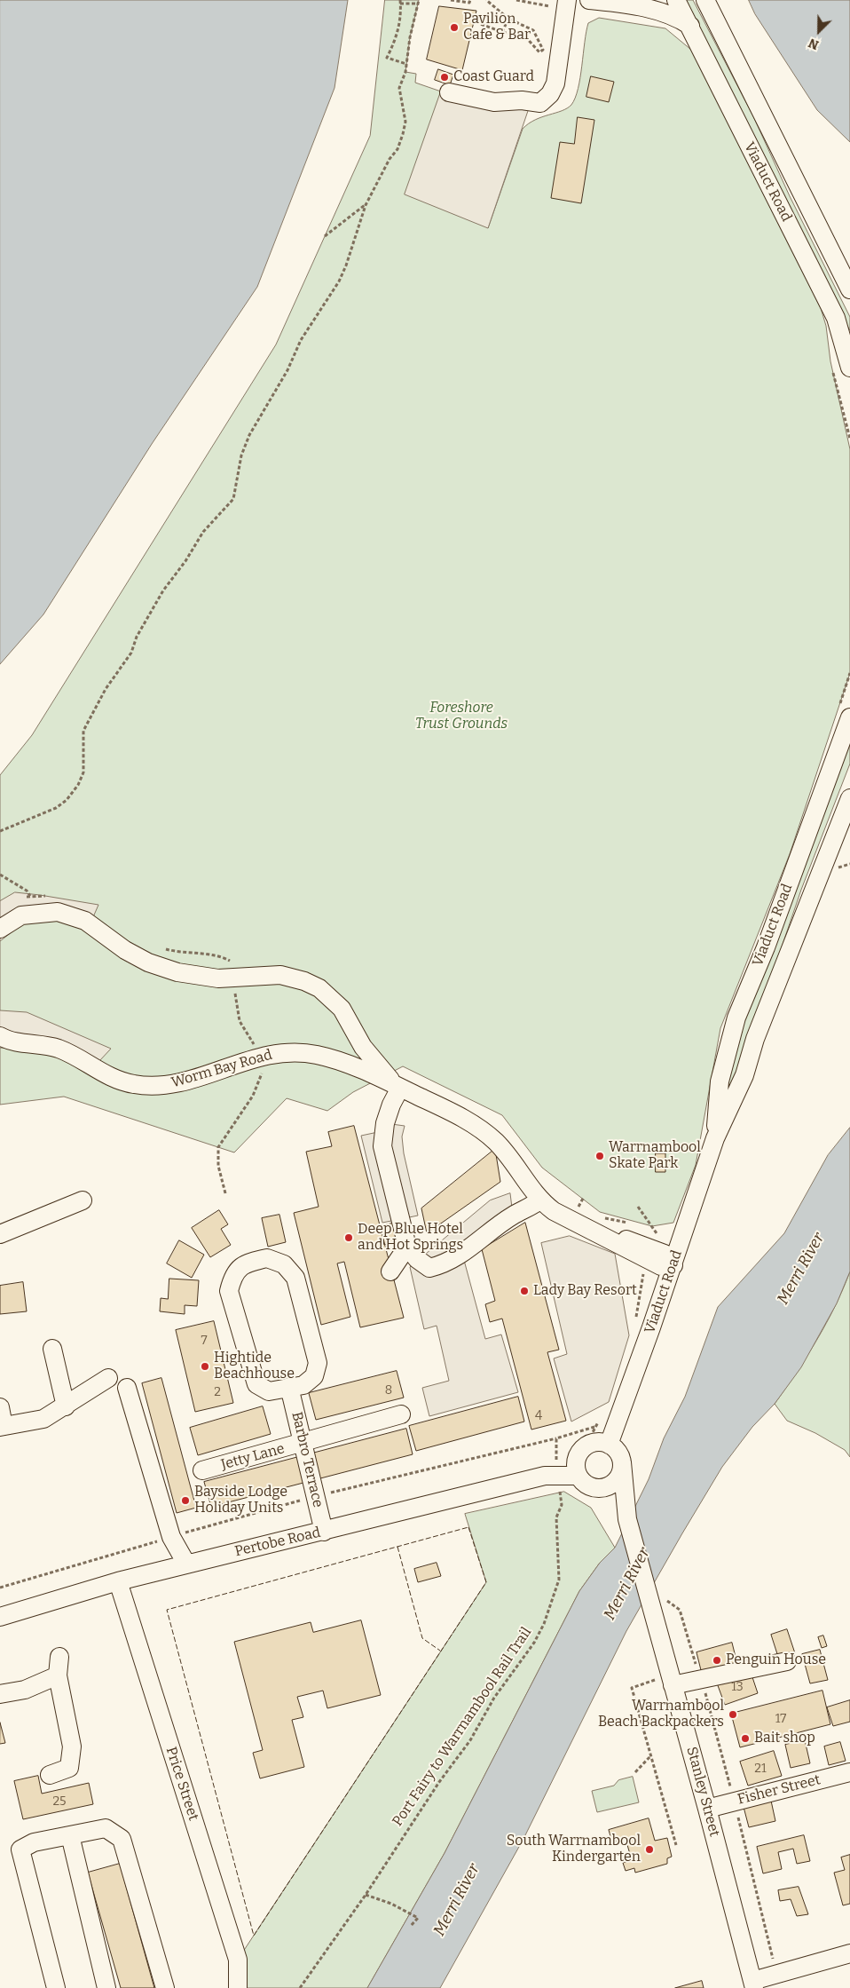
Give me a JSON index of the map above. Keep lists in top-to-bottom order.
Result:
{
  "streets": {
    "street": [
      "Viaduct Road",
      "Worm Bay Road",
      "Jetty Lane",
      "Barbro Terrace",
      "Pertobe Road",
      "Price Street",
      "Fisher Street",
      "Stanley Street"
    ],
    "path": ["Port Fairy to Warrnambool Rail Trail"]
  },
  "crossings": [
    ["Viaduct Road", "Worm Bay Road"],
    ["Viaduct Road", "Pertobe Road"],
    ["Viaduct Road", "Stanley Street"],
    ["Jetty Lane", "Barbro Terrace"],
    ["Barbro Terrace", "Pertobe Road"],
    ["Pertobe Road", "Port Fairy to Warrnambool Rail Trail"],
    ["Pertobe Road", "Price Street"],
    ["Pertobe Road", "Stanley Street"],
    ["Fisher Street", "Stanley Street"]
  ],
  "water": ["Merri River"],
  "parks": ["Foreshore Trust Grounds"],
  "places": [
    "Pavilion Cafe & Bar",
    "Coast Guard",
    "Warrnambool Skate Park",
    "Deep Blue Hotel and Hot Springs",
    "Lady Bay Resort",
    "Hightide Beachhouse",
    "Bayside Lodge Holiday Units",
    "Penguin House",
    "Warrnambool Beach Backpackers",
    "Bait shop",
    "South Warrnambool Kindergarten"
  ],
  "house_numbers": [
    "7",
    "8",
    "2",
    "4",
    "13",
    "17",
    "21",
    "25"
  ],
  "north": "bottom left"
}
